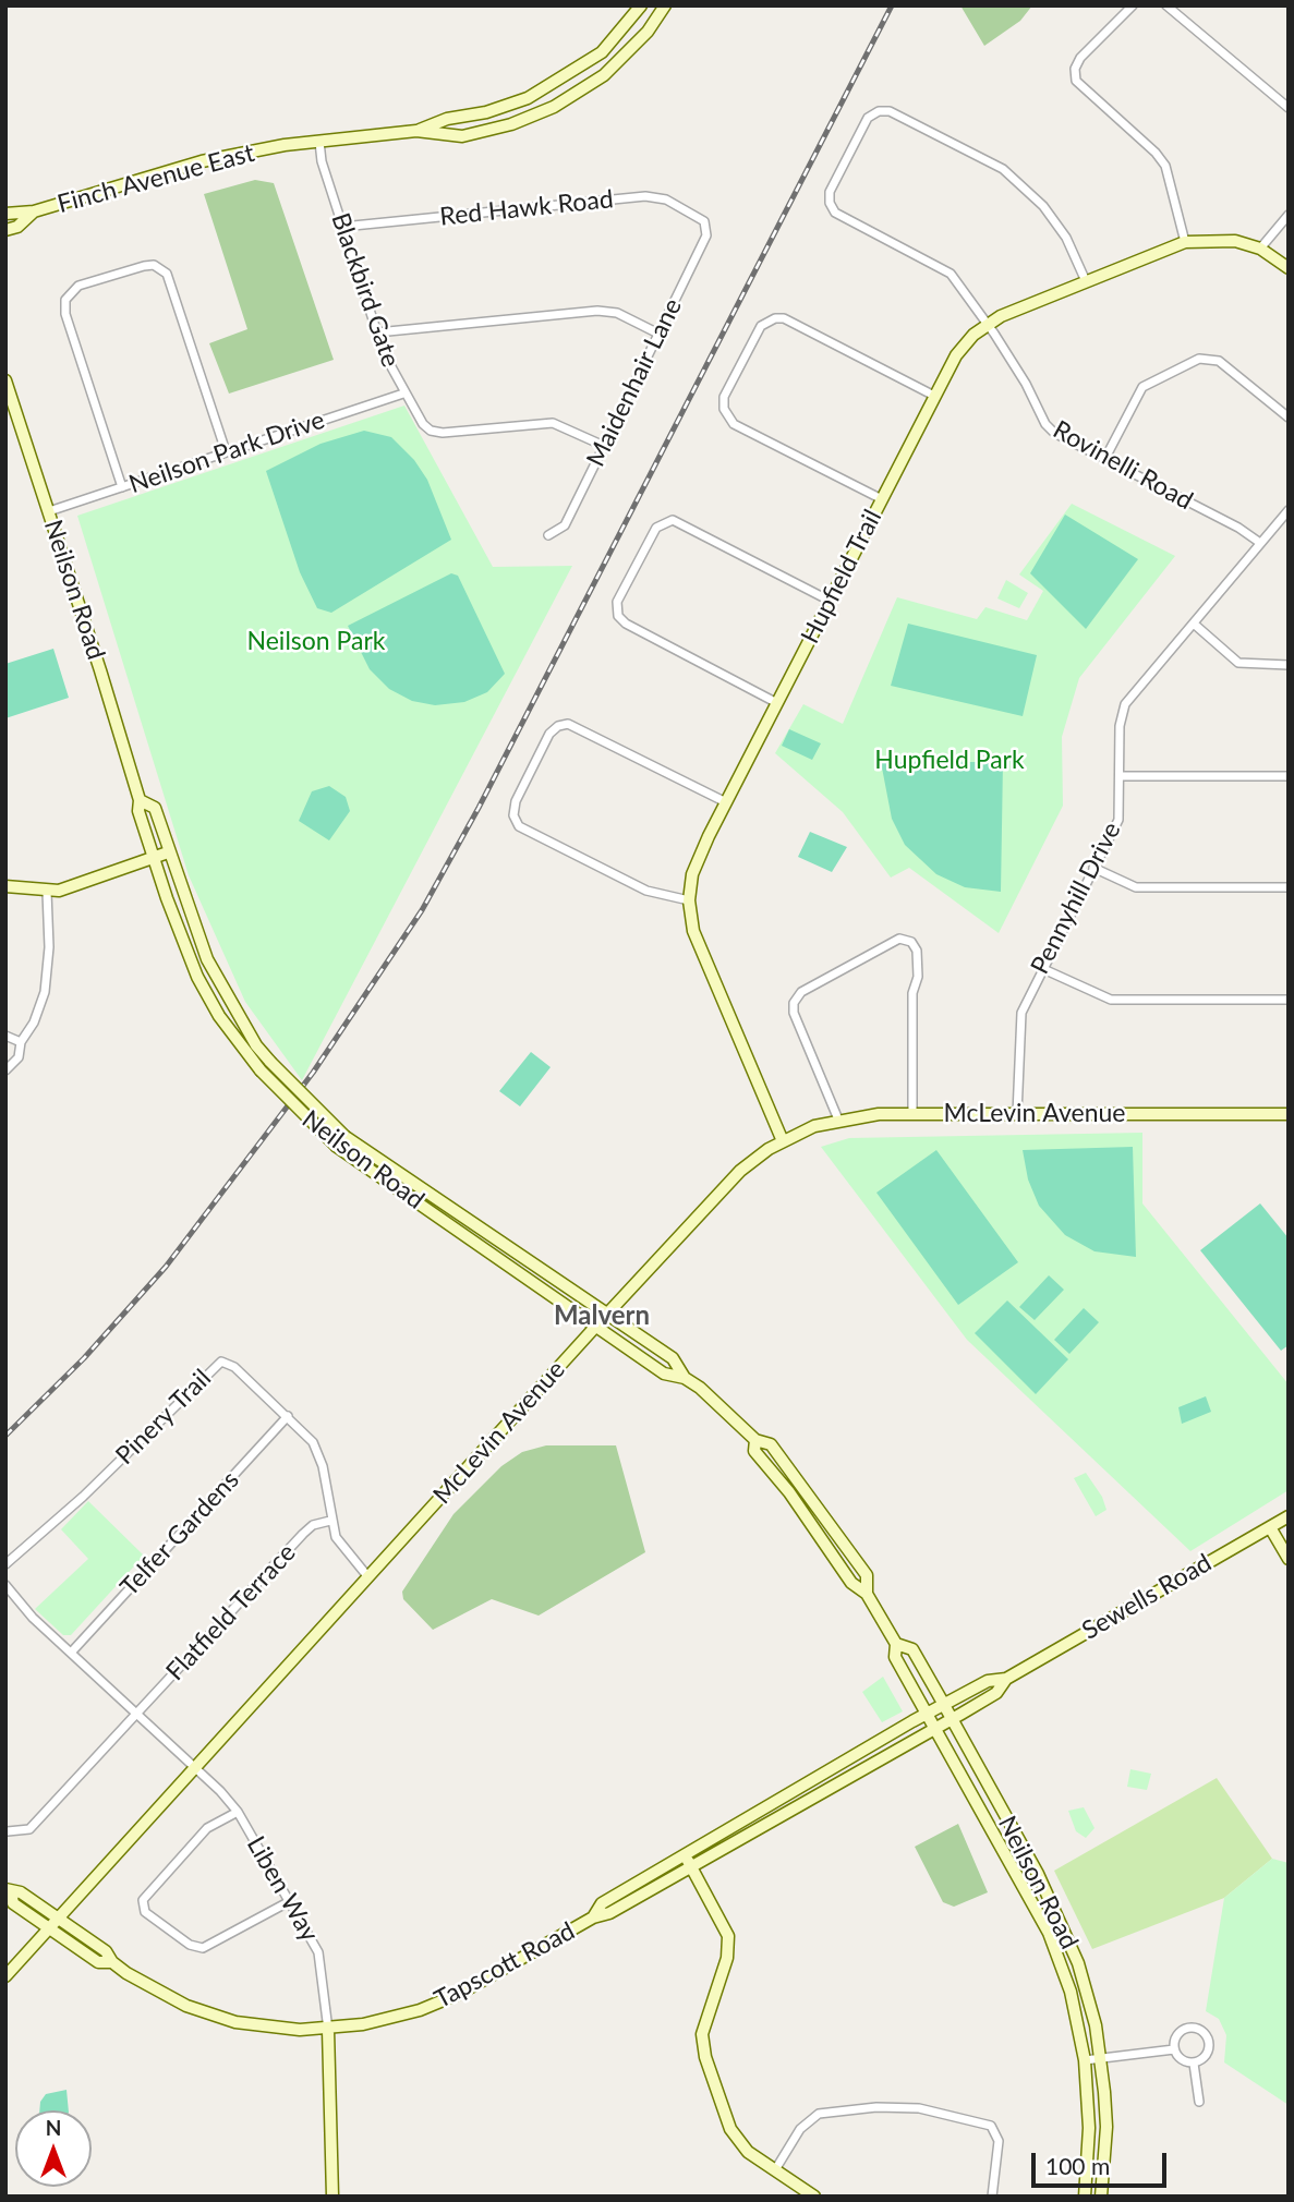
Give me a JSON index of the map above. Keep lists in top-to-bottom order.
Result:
{
  "streets": {
    "street": [
      "Finch Avenue East",
      "Red Hawk Road",
      "Blackbird Gate",
      "Maidenhair Lane",
      "Neilson Park Drive",
      "Rovinelli Road",
      "Hupfield Trail",
      "Neilson Road",
      "Pennyhill Drive",
      "McLevin Avenue",
      "Pinery Trail",
      "Telfer Gardens",
      "Sewells Road",
      "Flatfield Terrace",
      "Liben Way",
      "Tapscott Road"
    ]
  },
  "crossings": [
    ["Finch Avenue East", "Blackbird Gate"],
    ["Red Hawk Road", "Blackbird Gate"],
    ["Red Hawk Road", "Maidenhair Lane"],
    ["Blackbird Gate", "Maidenhair Lane"],
    ["Blackbird Gate", "Neilson Park Drive"],
    ["Neilson Park Drive", "Neilson Road"],
    ["Rovinelli Road", "Hupfield Trail"],
    ["Rovinelli Road", "Pennyhill Drive"],
    ["Hupfield Trail", "McLevin Avenue"],
    ["Neilson Road", "McLevin Avenue"],
    ["Neilson Road", "Sewells Road"],
    ["Neilson Road", "Tapscott Road"],
    ["Pennyhill Drive", "McLevin Avenue"],
    ["McLevin Avenue", "Pinery Trail"],
    ["McLevin Avenue", "Liben Way"],
    ["McLevin Avenue", "Tapscott Road"],
    ["Pinery Trail", "Telfer Gardens"],
    ["Pinery Trail", "Flatfield Terrace"],
    ["Sewells Road", "Tapscott Road"],
    ["Liben Way", "Tapscott Road"]
  ],
  "districts": ["Malvern"],
  "parks": ["Neilson Park", "Hupfield Park"],
  "scale_bar": "100 m",
  "north": "top"
}
